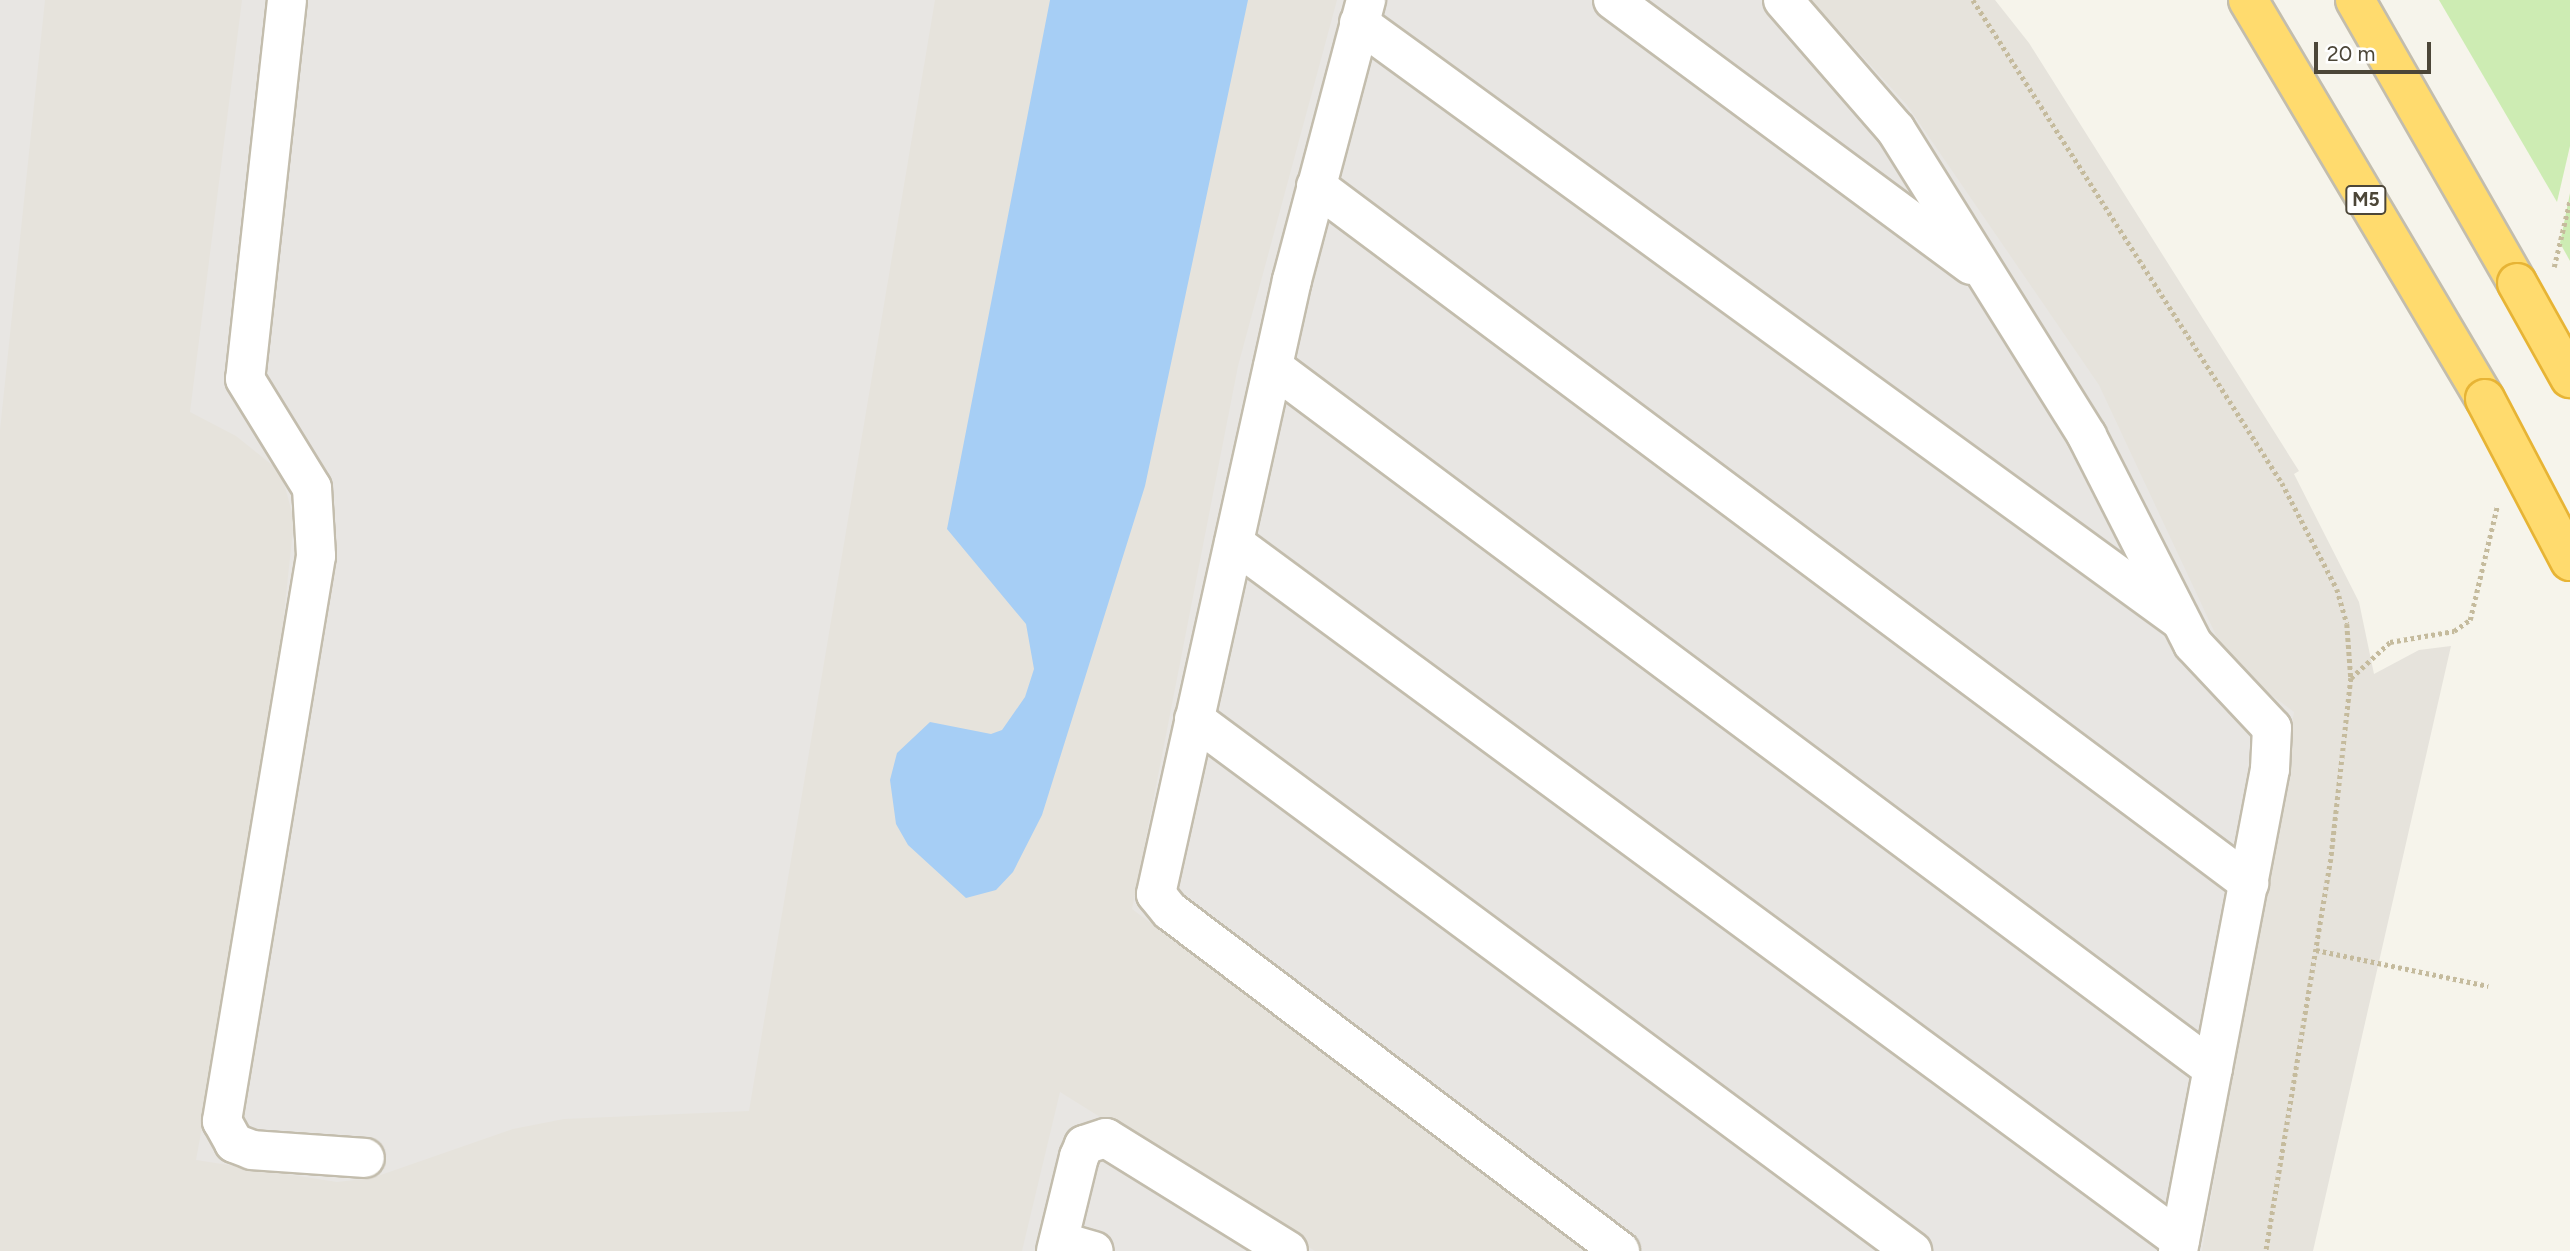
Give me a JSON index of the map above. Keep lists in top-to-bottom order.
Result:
{
  "streets": {
    "highway": ["M5"]
  },
  "scale_bar": "20 m"
}
